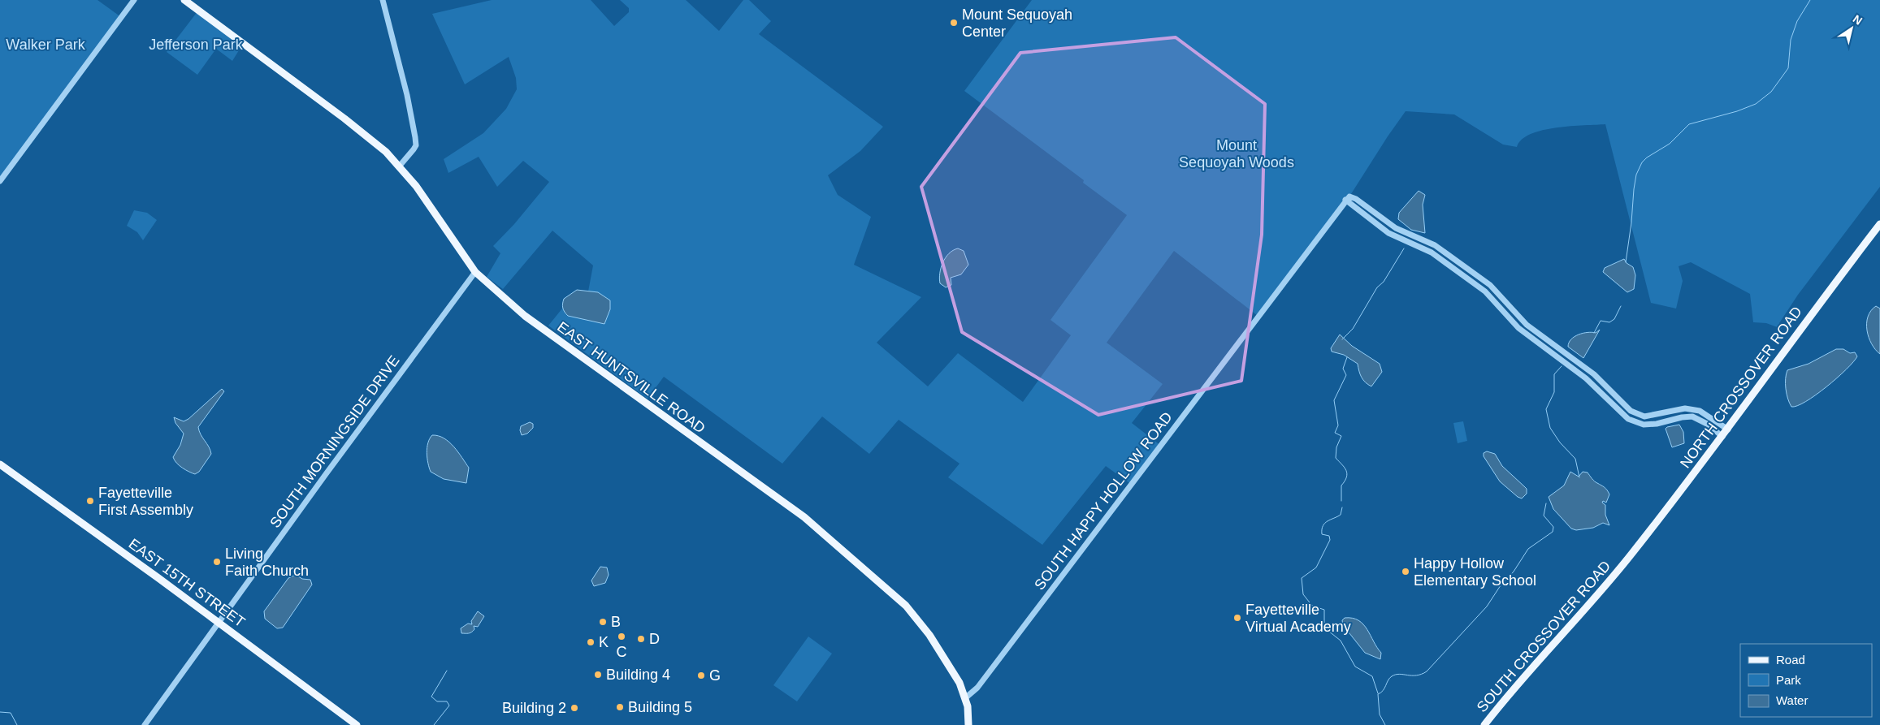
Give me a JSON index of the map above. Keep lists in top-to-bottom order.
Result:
{
  "streets": {
    "main road": [
      "EAST HUNTSVILLE ROAD",
      "NORTH CROSSOVER ROAD",
      "EAST 15TH STREET",
      "SOUTH CROSSOVER ROAD"
    ],
    "street": ["SOUTH MORNINGSIDE DRIVE", "SOUTH HAPPY HOLLOW ROAD"]
  },
  "crossings": [
    ["EAST HUNTSVILLE ROAD", "SOUTH MORNINGSIDE DRIVE"],
    ["EAST HUNTSVILLE ROAD", "SOUTH HAPPY HOLLOW ROAD"],
    ["NORTH CROSSOVER ROAD", "SOUTH CROSSOVER ROAD"],
    ["SOUTH MORNINGSIDE DRIVE", "EAST 15TH STREET"]
  ],
  "parks": ["Walker Park", "Jefferson Park", "Mount Sequoyah Woods"],
  "places": [
    "Mount Sequoyah Center",
    "Fayetteville First Assembly",
    "Living Faith Church",
    "Happy Hollow Elementary School",
    "Fayetteville Virtual Academy",
    "B",
    "C",
    "D",
    "K",
    "Building 4",
    "G",
    "Building 5",
    "Building 2"
  ],
  "legend": ["Road", "Park", "Water"],
  "north": "top right"
}
